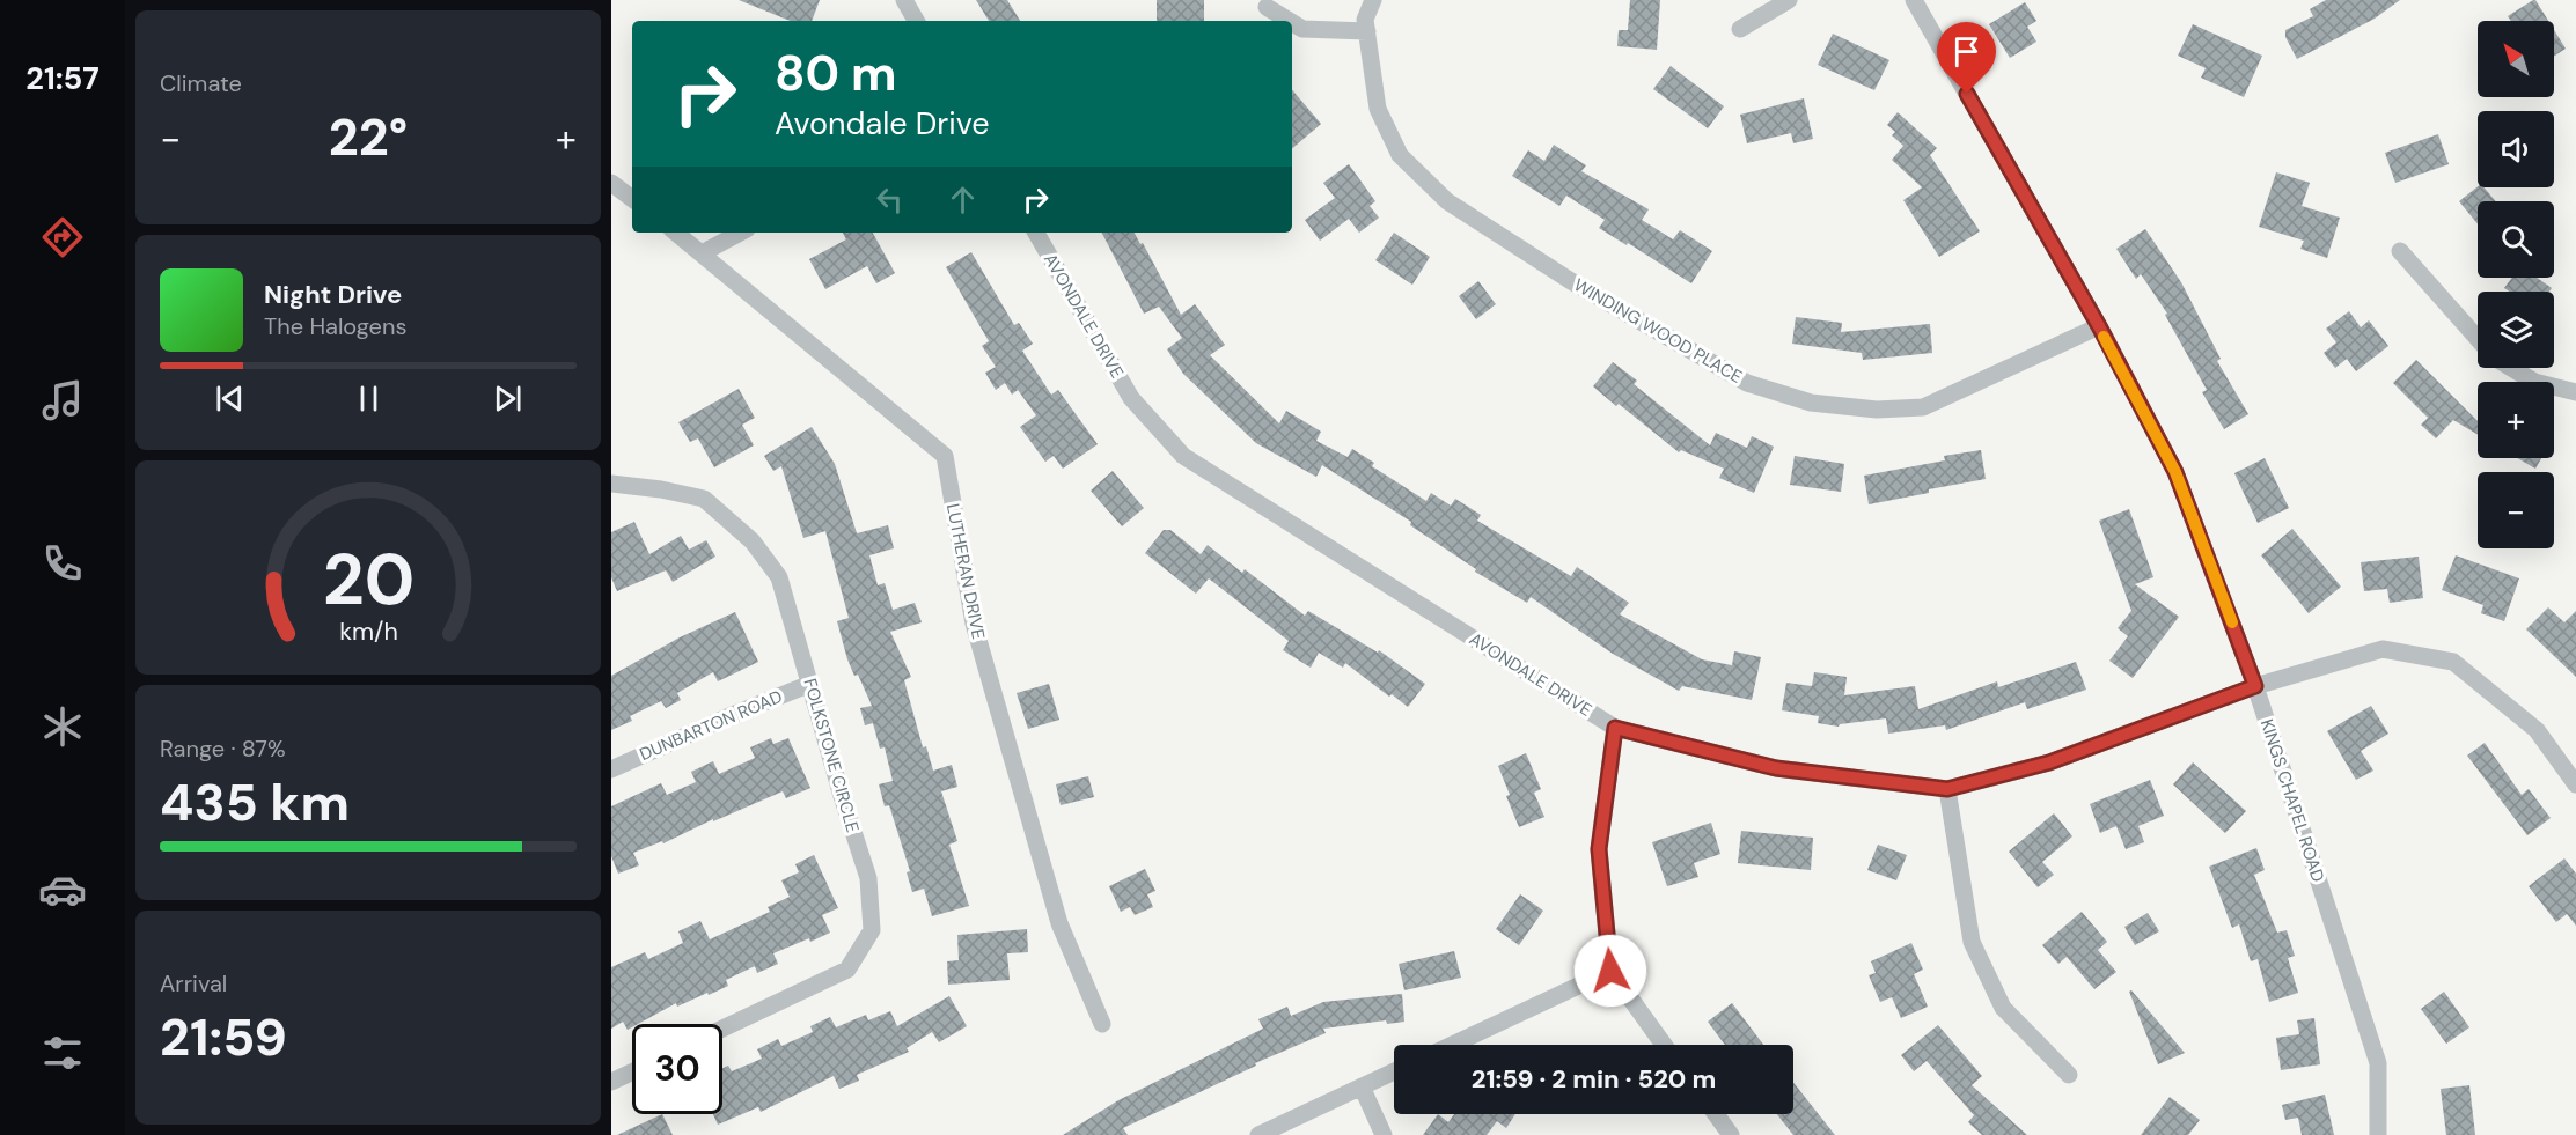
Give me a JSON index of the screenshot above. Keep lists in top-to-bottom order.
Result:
{
  "streets": {
    "street": [
      "AVONDALE DRIVE",
      "WINDING WOOD PLACE",
      "LUTHERAN DRIVE",
      "DUNBARTON ROAD",
      "FOLKSTONE CIRCLE",
      "KINGS CHAPEL ROAD"
    ]
  },
  "crossings": [
    ["AVONDALE DRIVE", "KINGS CHAPEL ROAD"],
    ["WINDING WOOD PLACE", "KINGS CHAPEL ROAD"],
    ["DUNBARTON ROAD", "FOLKSTONE CIRCLE"]
  ],
  "north": "top left",
  "page": {
    "tabs": "21:57",
    "tile": [
      "Climate",
      ["Range · 87%", "435 km"],
      ["Arrival", "21:59"]
    ],
    "map_buttons": ["+", "−"],
    "turn": ["80 m", "Avondale Drive"],
    "heat": ["−", "22°", "+"],
    "song": ["Night Drive", "The Halogens"],
    "limit": "30",
    "trip": "21:59 · 2 min · 520 m",
    "gauge": ["20", "km/h"]
  }
}
